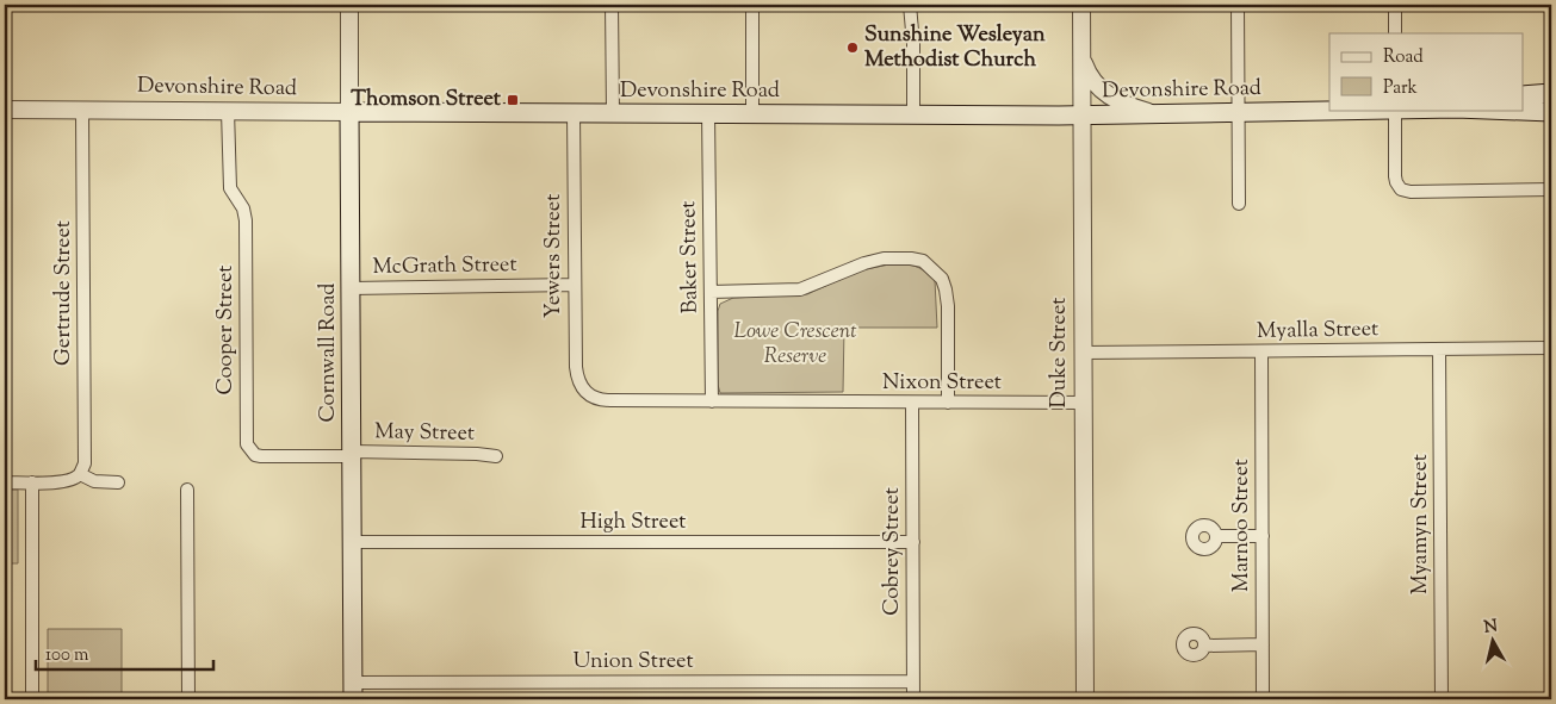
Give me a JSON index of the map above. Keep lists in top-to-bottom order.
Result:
{
  "streets": {
    "main road": ["Devonshire Road", "Cornwall Road"],
    "street": [
      "Yewers Street",
      "Baker Street",
      "McGrath Street",
      "Gertrude Street",
      "Cooper Street",
      "Myalla Street",
      "Duke Street",
      "Nixon Street",
      "May Street",
      "High Street",
      "Myamyn Street",
      "Marnoo Street",
      "Cobrey Street",
      "Union Street"
    ]
  },
  "crossings": [
    ["Devonshire Road", "Yewers Street"],
    ["Devonshire Road", "Baker Street"],
    ["Devonshire Road", "Gertrude Street"],
    ["Devonshire Road", "Cooper Street"],
    ["Devonshire Road", "Cornwall Road"],
    ["Devonshire Road", "Duke Street"],
    ["Yewers Street", "McGrath Street"],
    ["Yewers Street", "Nixon Street"],
    ["Baker Street", "Nixon Street"],
    ["McGrath Street", "Cornwall Road"],
    ["Cooper Street", "Cornwall Road"],
    ["Cooper Street", "May Street"],
    ["Myalla Street", "Duke Street"],
    ["Myalla Street", "Myamyn Street"],
    ["Myalla Street", "Marnoo Street"],
    ["Cornwall Road", "May Street"],
    ["Cornwall Road", "High Street"],
    ["Cornwall Road", "Union Street"],
    ["Duke Street", "Nixon Street"],
    ["Nixon Street", "Cobrey Street"],
    ["High Street", "Cobrey Street"],
    ["Cobrey Street", "Union Street"]
  ],
  "parks": ["Lowe Crescent Reserve"],
  "places": {
    "other": ["Sunshine Wesleyan Methodist Church"],
    "transit": ["Thomson Street"]
  },
  "legend": ["Road", "Park"],
  "scale_bar": "100 m",
  "north": "top"
}
